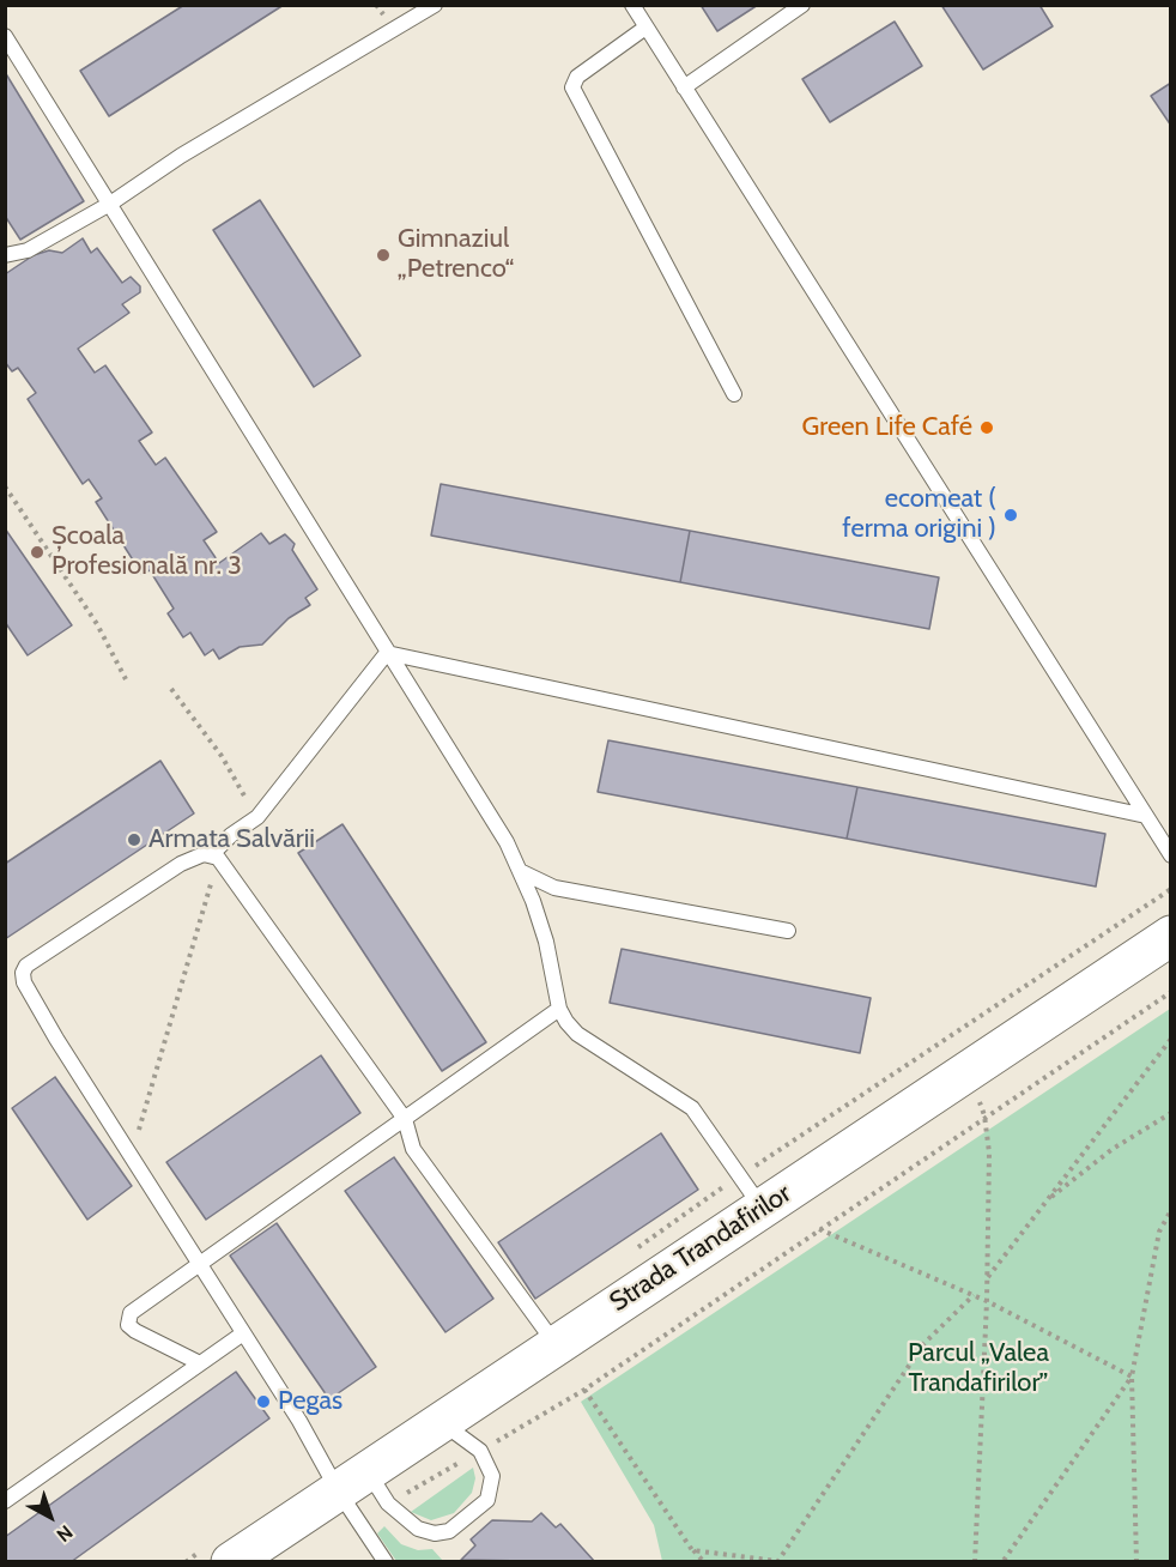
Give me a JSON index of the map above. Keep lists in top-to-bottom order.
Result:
{
  "streets": {
    "main road": ["Strada Trandafirilor"]
  },
  "parks": ["Parcul „Valea Trandafirilor”"],
  "places": [
    "Gimnaziul „Petrenco“",
    "Green Life Café",
    "ecomeat ( ferma origini )",
    "Școala Profesională nr. 3",
    "Armata Salvării",
    "Pegas"
  ],
  "north": "bottom right"
}
